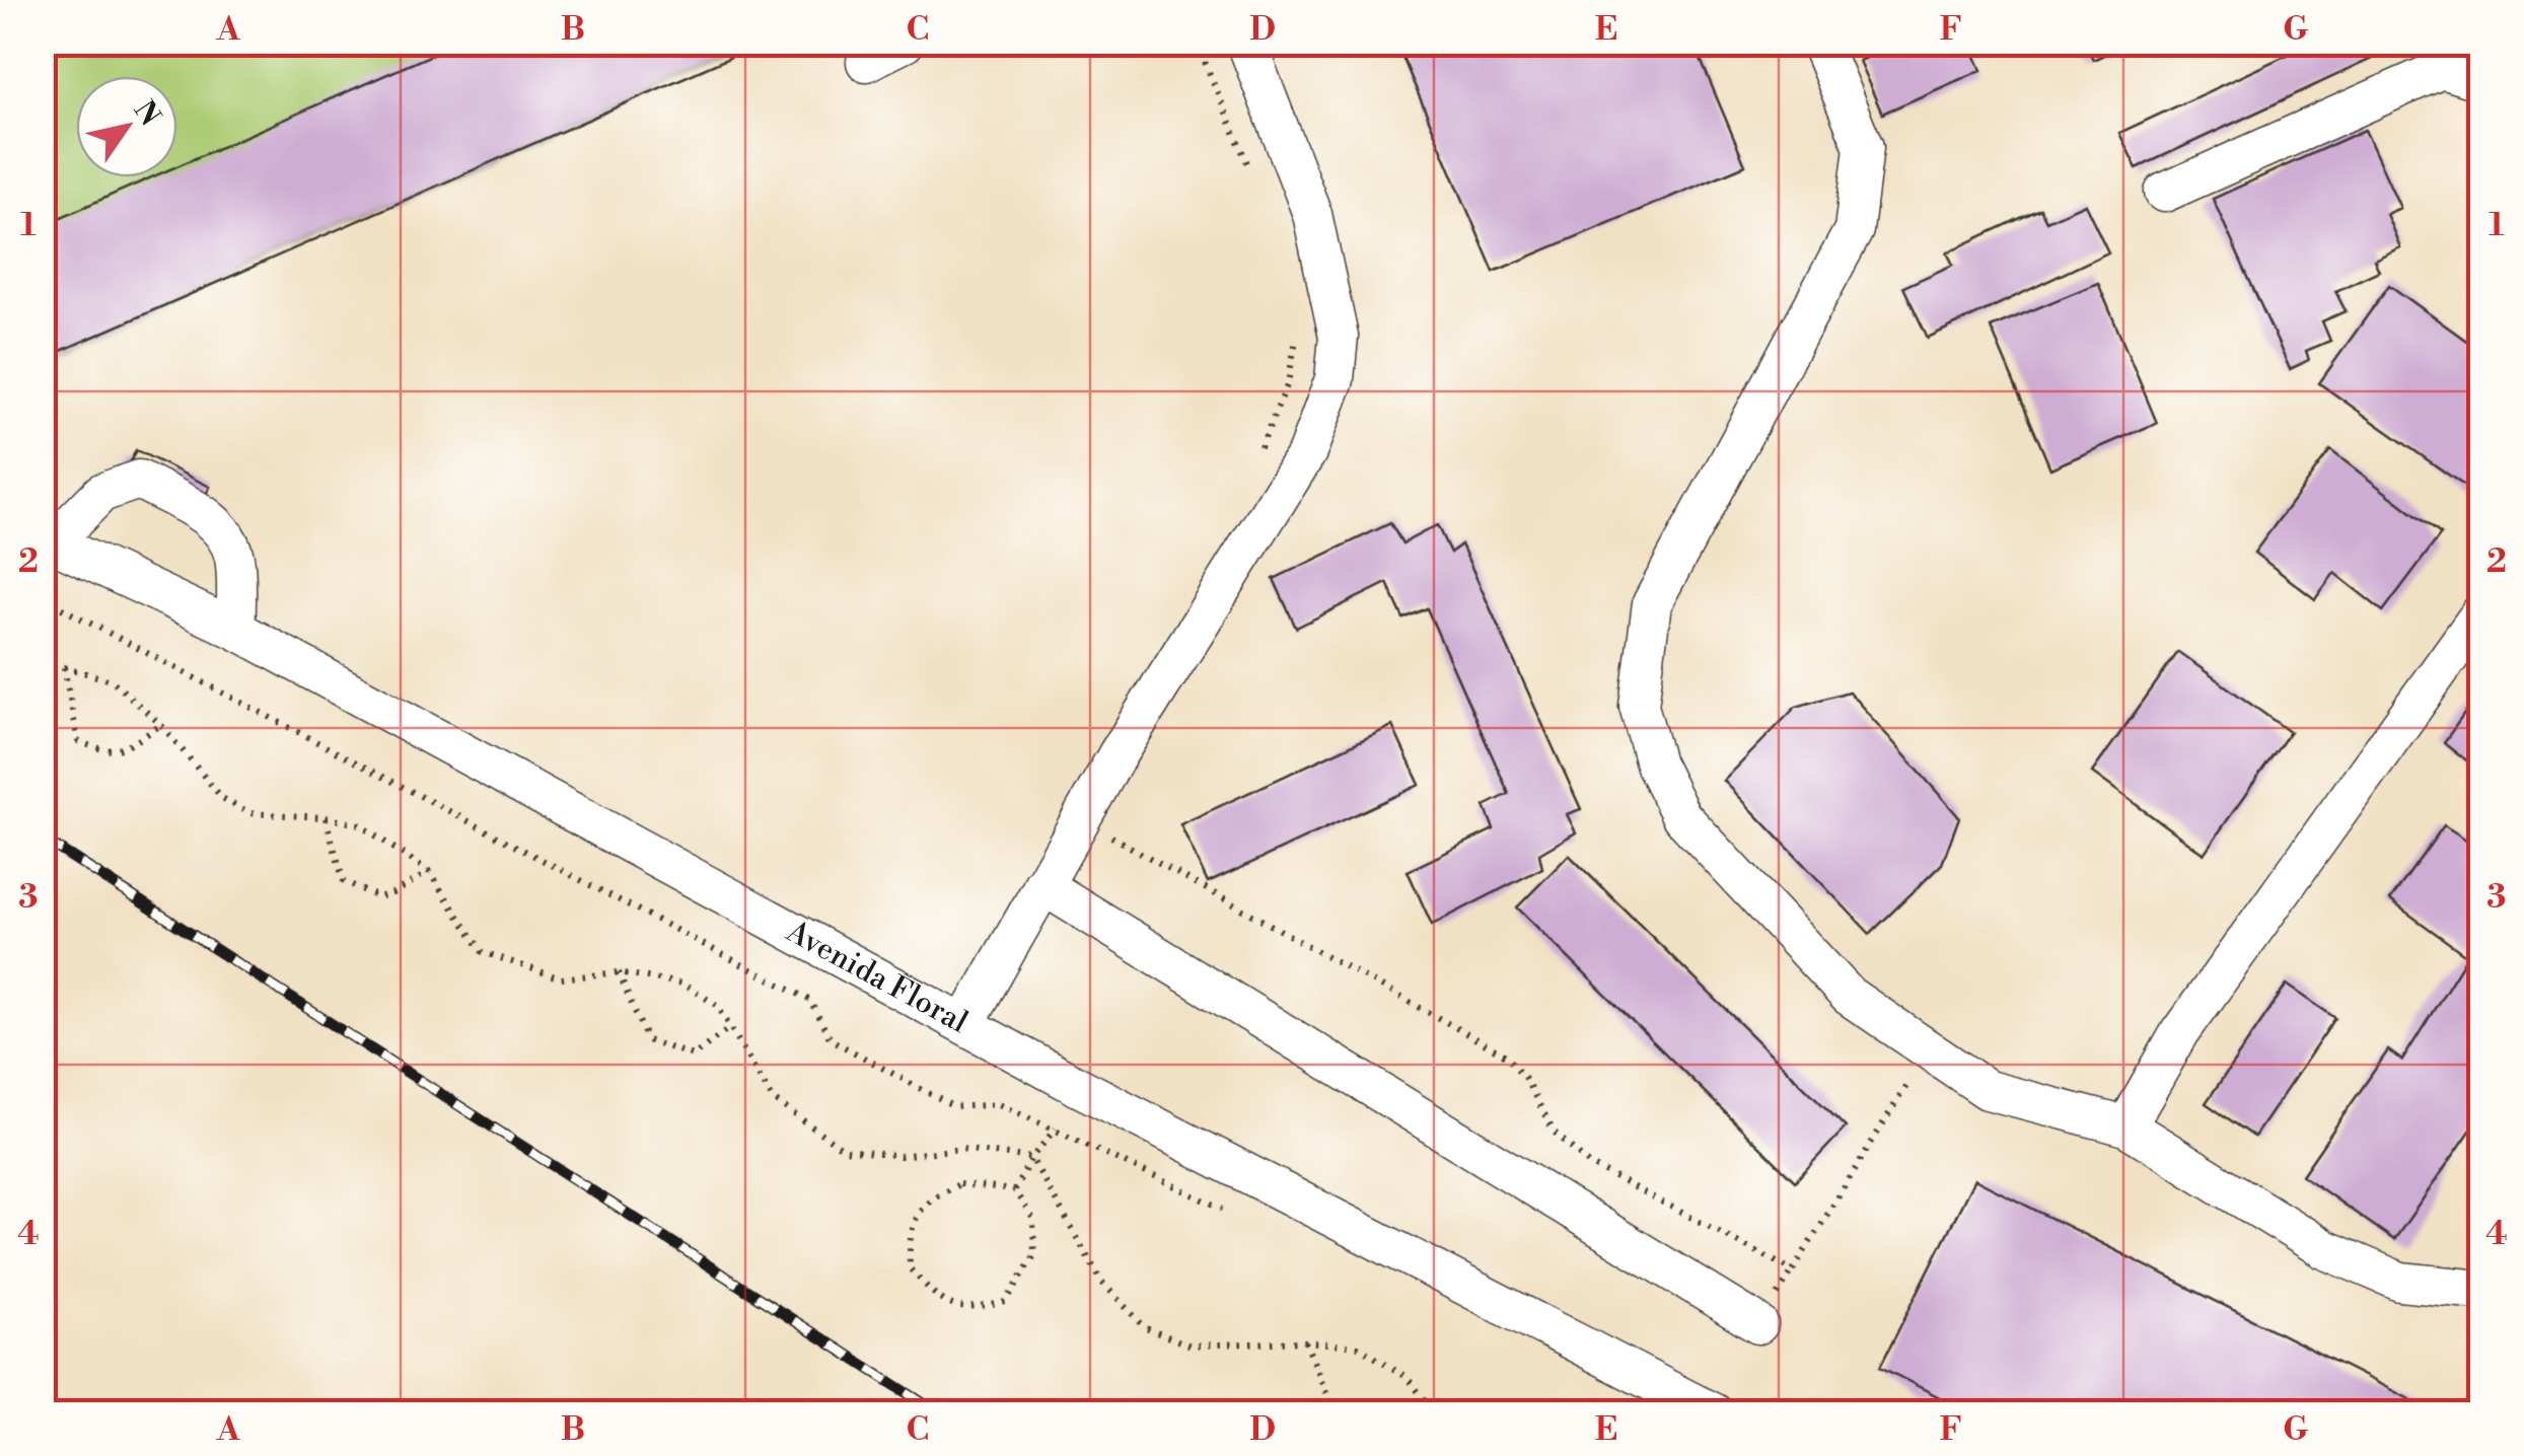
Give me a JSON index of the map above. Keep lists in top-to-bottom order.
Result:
{
  "streets": {
    "street": ["Avenida Floral"]
  },
  "north": "top right",
  "grid": {
    "columns": [
      "A",
      "B",
      "C",
      "D",
      "E",
      "F",
      "G"
    ],
    "rows": [
      "1",
      "2",
      "3",
      "4"
    ]
  }
}
